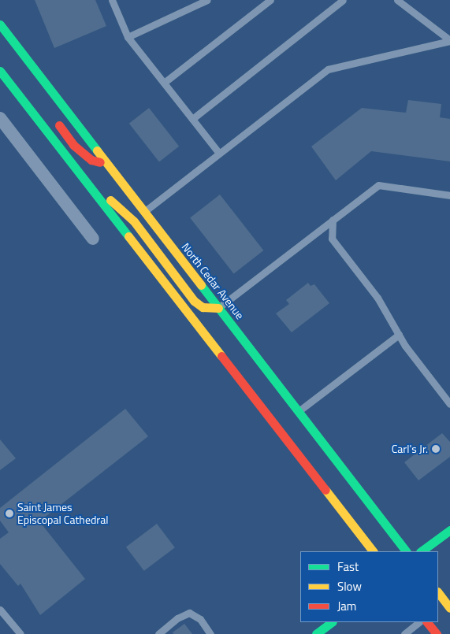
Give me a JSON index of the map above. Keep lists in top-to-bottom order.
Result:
{
  "streets": {
    "main road": ["North Cedar Avenue"]
  },
  "places": ["Carl's Jr.", "Saint James Episcopal Cathedral"],
  "legend": ["Fast", "Slow", "Jam"]
}
